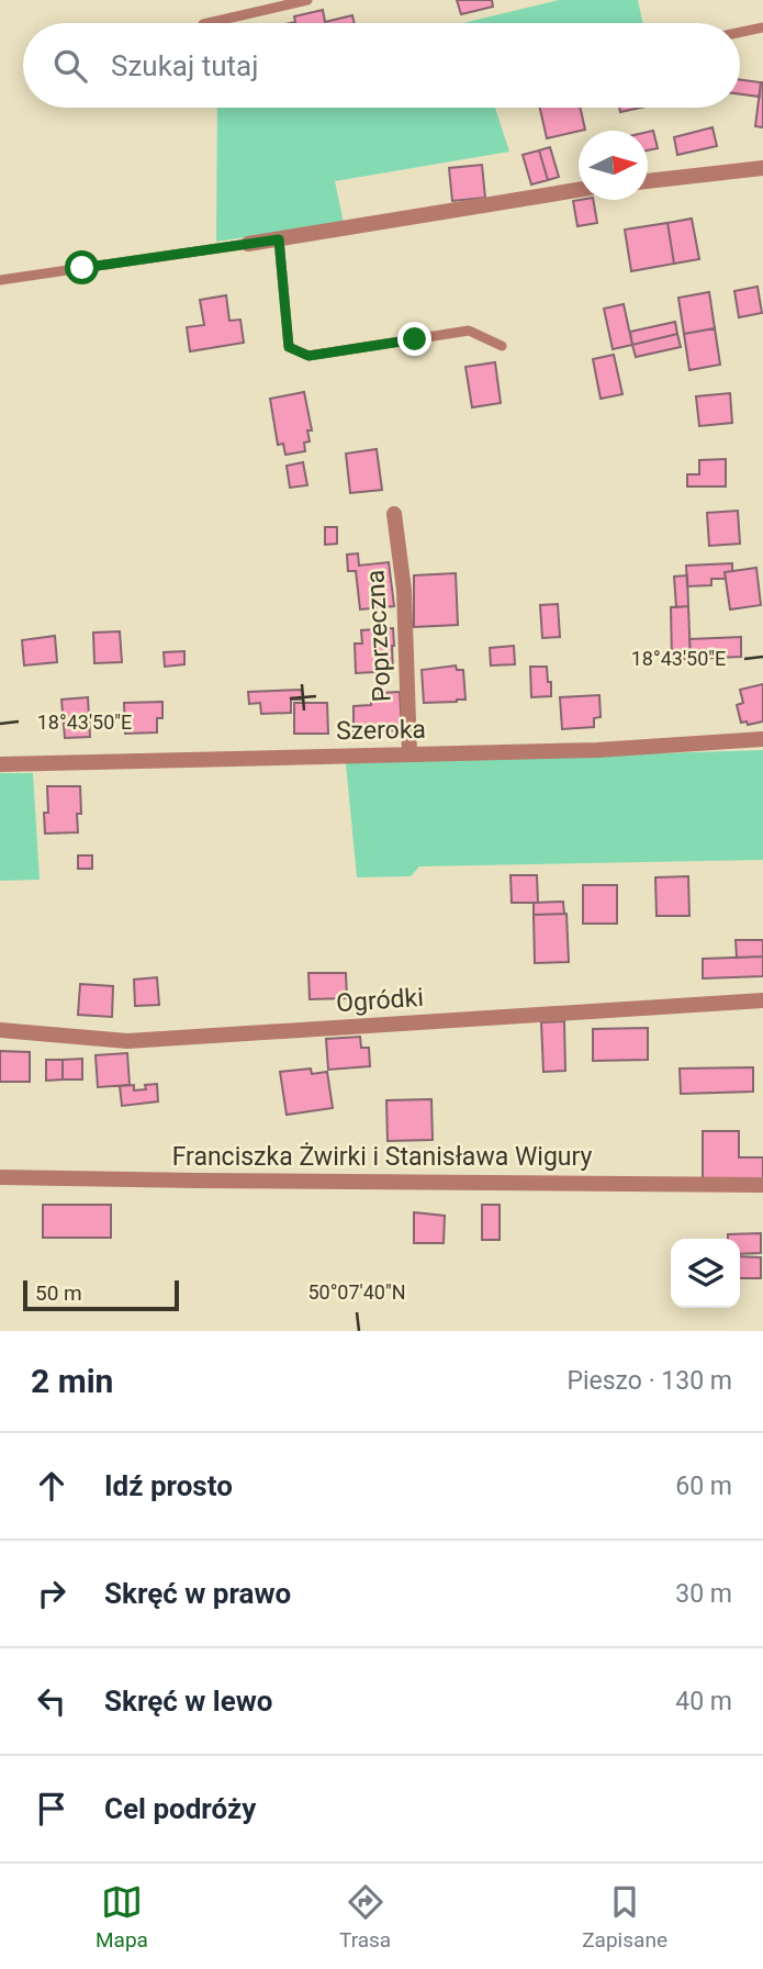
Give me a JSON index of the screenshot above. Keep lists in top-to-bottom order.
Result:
{
  "streets": {
    "street": [
      "Poprzeczna",
      "Szeroka",
      "Ogródki",
      "Franciszka Żwirki i Stanisława Wigury"
    ]
  },
  "crossings": [
    ["Poprzeczna", "Szeroka"]
  ],
  "scale_bar": "50 m",
  "north": "right",
  "page": {
    "search": "Szukaj tutaj",
    "scale": "50 m",
    "heading": ["2 min", "Pieszo · 130 m"],
    "list": [
      ["Idź prosto", "60 m"],
      ["Skręć w prawo", "30 m"],
      ["Skręć w lewo", "40 m"],
      "Cel podróży"
    ],
    "nav": ["Mapa", "Trasa", "Zapisane"]
  },
  "coordinates": ["18°43'50\"E", "50°07'40\"N"]
}
